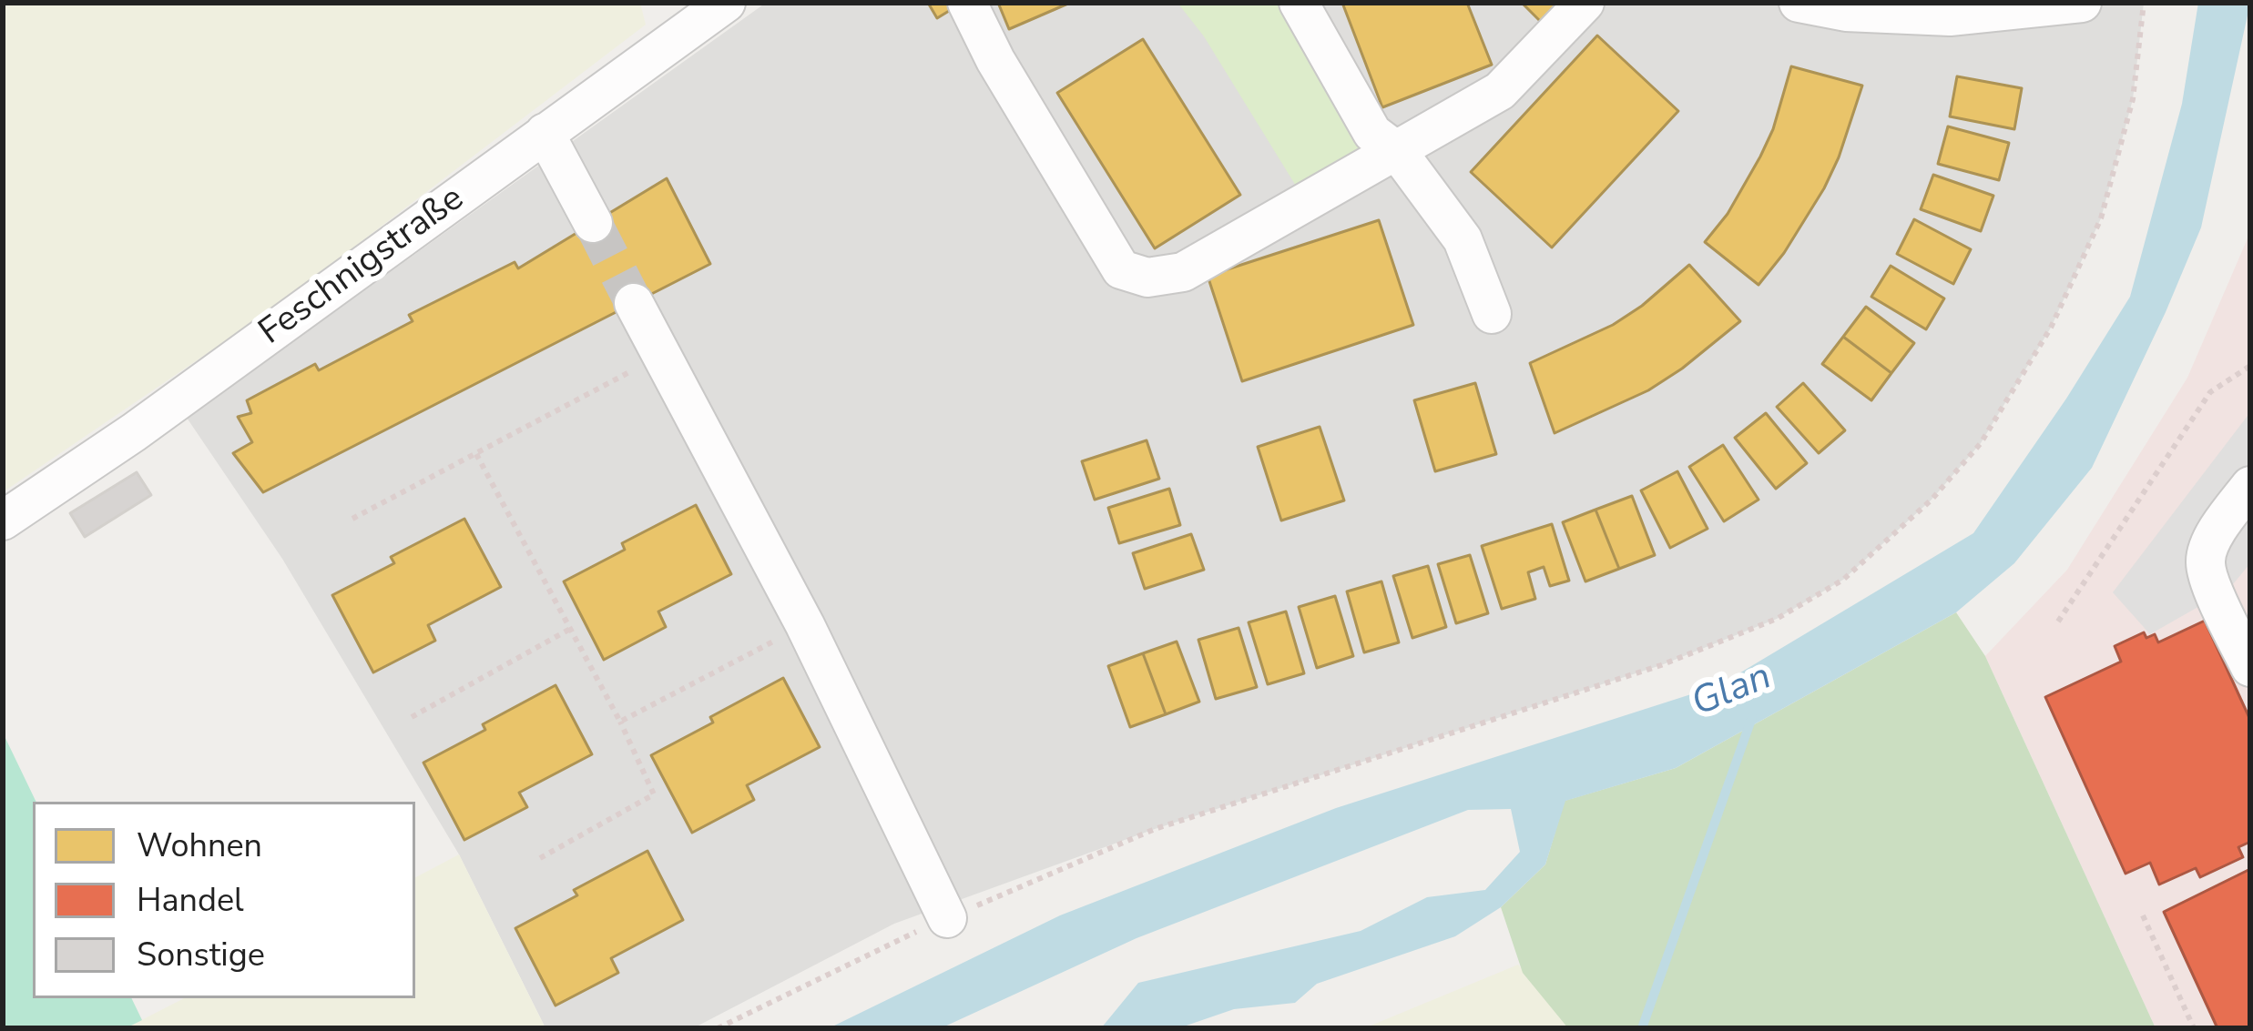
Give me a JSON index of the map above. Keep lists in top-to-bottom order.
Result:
{
  "streets": {
    "street": ["Feschnigstraße"]
  },
  "water": ["Glan"],
  "legend": ["Wohnen", "Handel", "Sonstige"]
}
